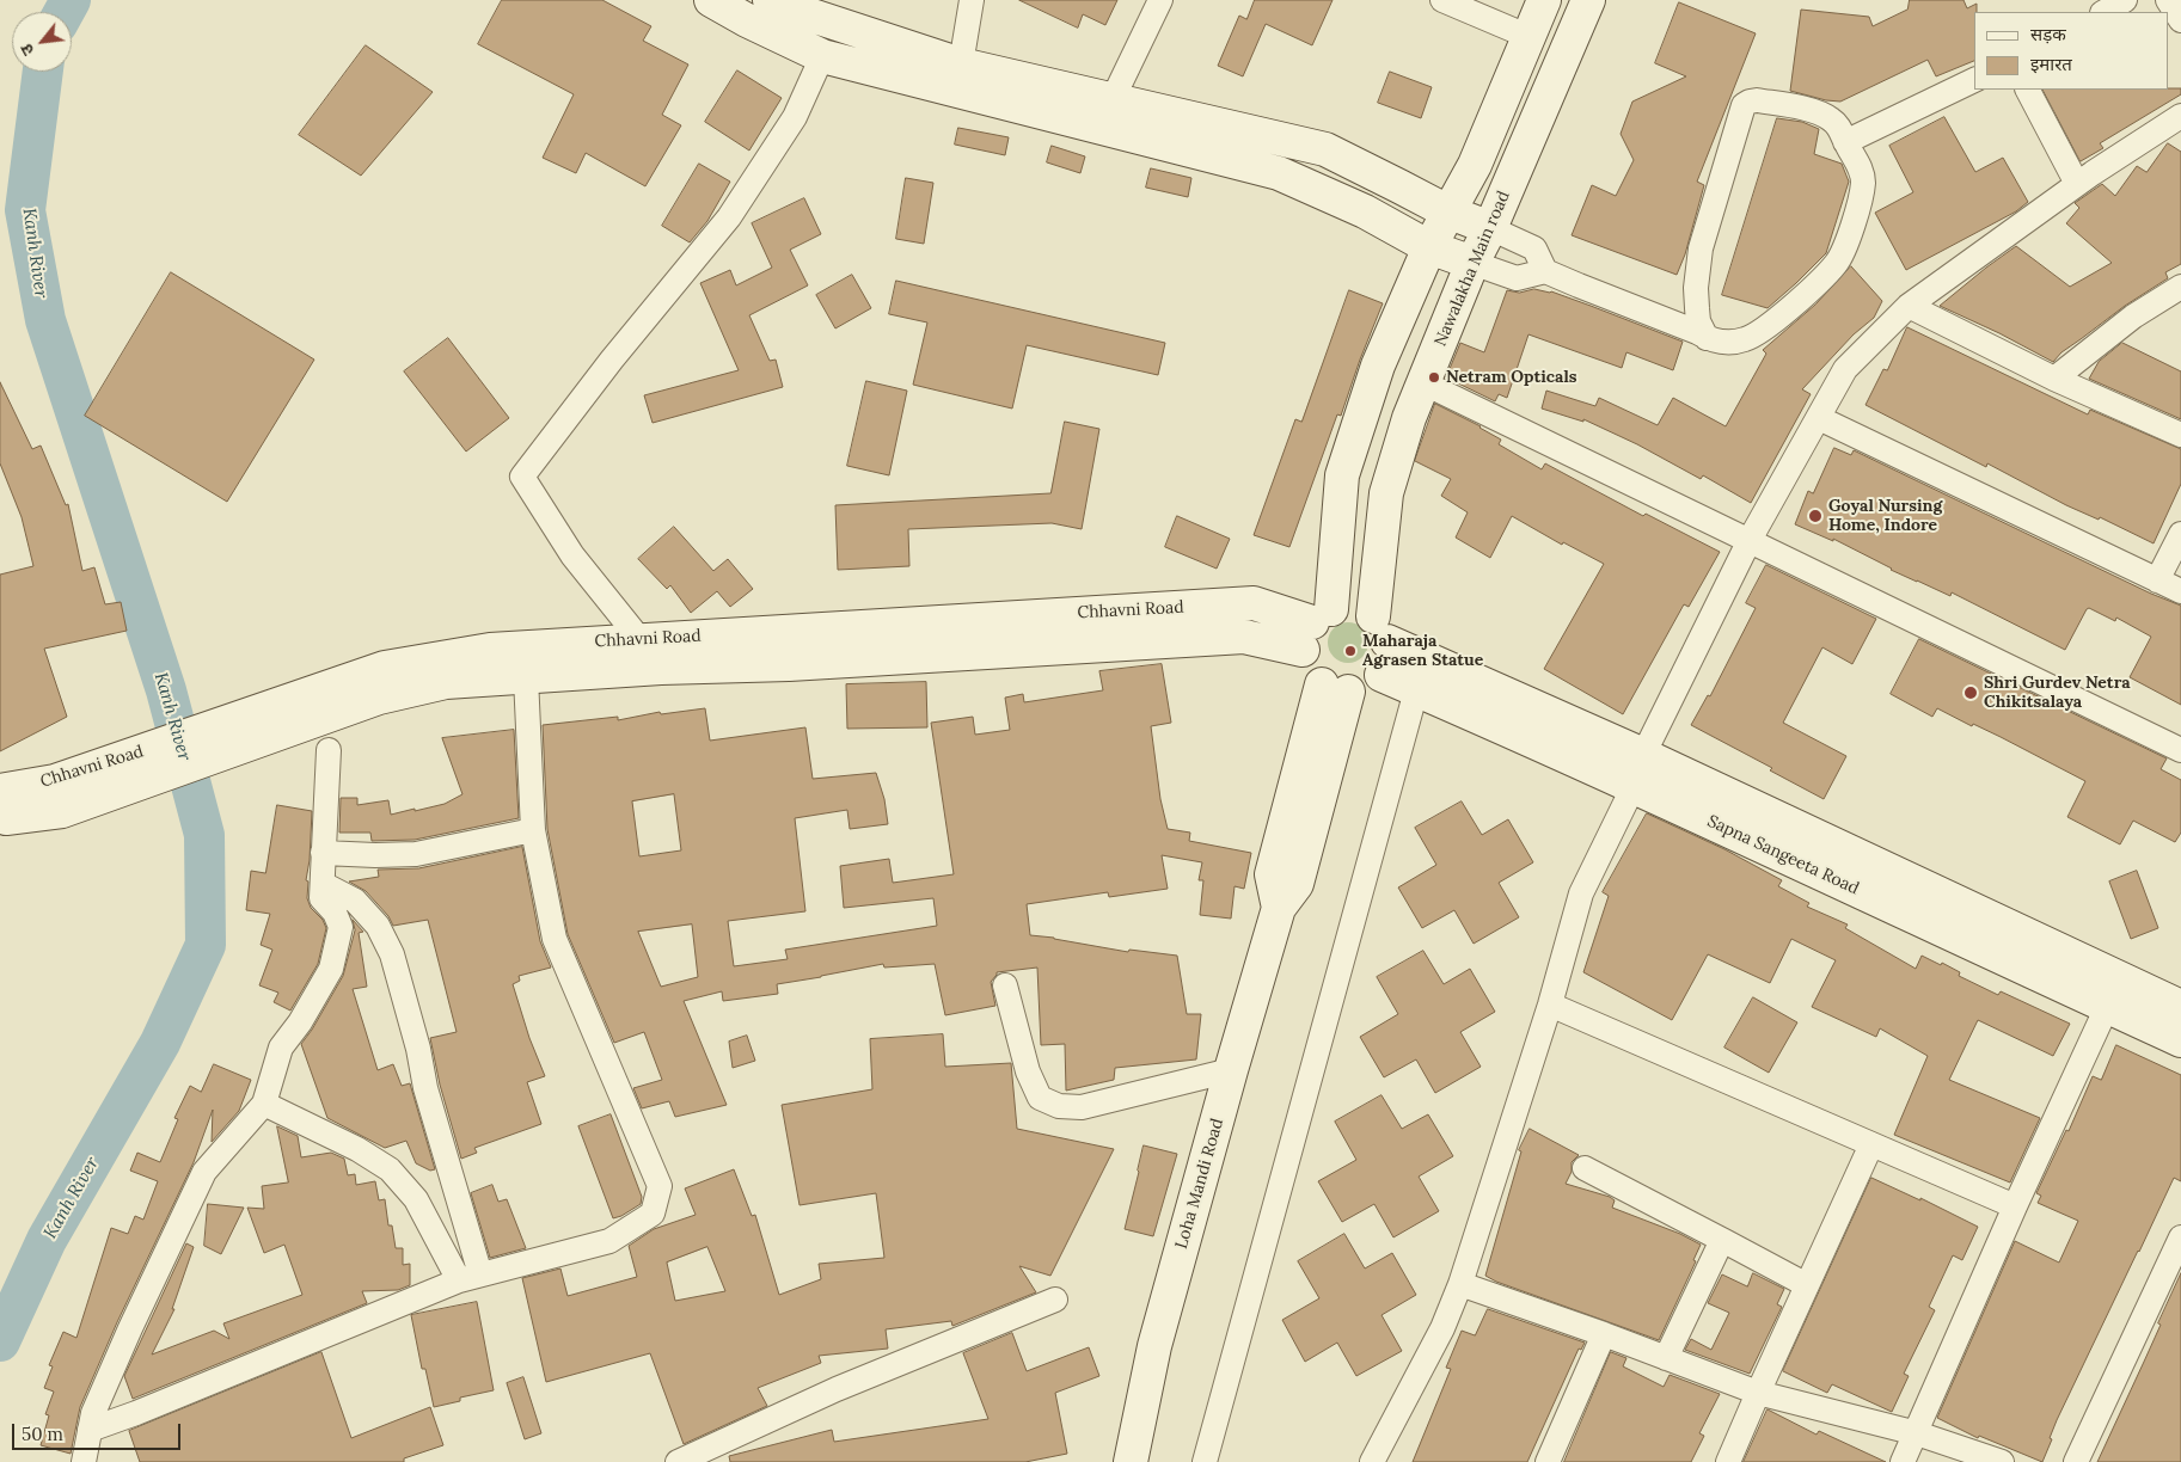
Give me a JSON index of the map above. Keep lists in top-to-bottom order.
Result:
{
  "streets": {
    "main road": [
      "Nawalakha Main road",
      "Chhavni Road",
      "Sapna Sangeeta Road",
      "Loha Mandi Road"
    ]
  },
  "crossings": [
    ["Nawalakha Main road", "Chhavni Road"],
    ["Nawalakha Main road", "Sapna Sangeeta Road"],
    ["Nawalakha Main road", "Loha Mandi Road"],
    ["Chhavni Road", "Sapna Sangeeta Road"],
    ["Chhavni Road", "Loha Mandi Road"],
    ["Sapna Sangeeta Road", "Loha Mandi Road"]
  ],
  "water": ["Kanh River"],
  "places": [
    "Netram Opticals",
    "Goyal Nursing Home, Indore",
    "Maharaja Agrasen Statue",
    "Shri Gurdev Netra Chikitsalaya"
  ],
  "legend": ["सड़क", "इमारत"],
  "scale_bar": "50 m",
  "north": "bottom left"
}
